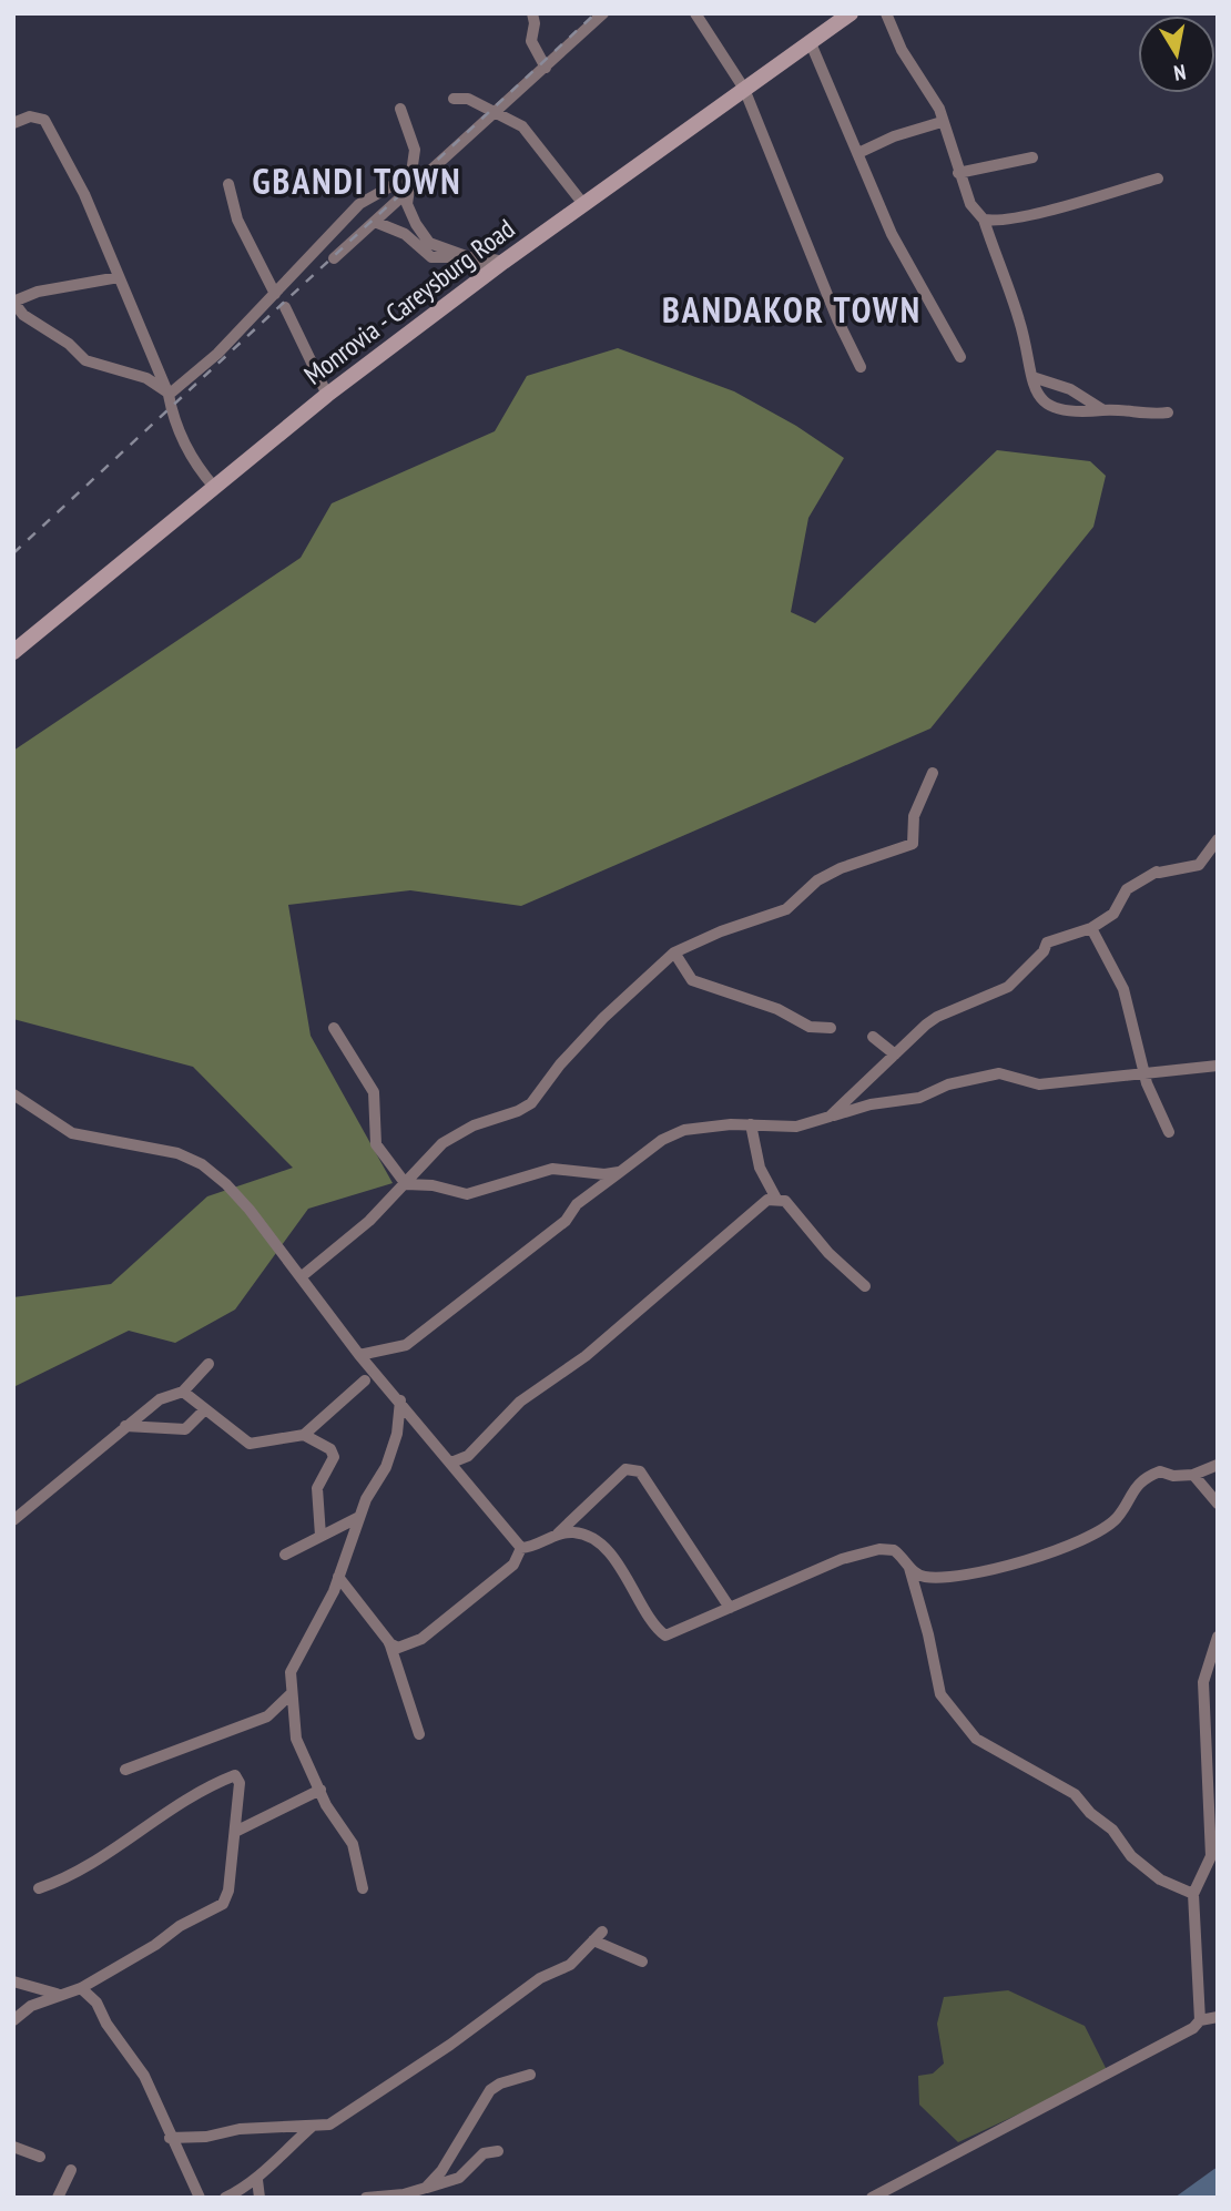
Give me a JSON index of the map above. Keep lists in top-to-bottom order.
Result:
{
  "streets": {
    "main road": ["Monrovia - Careysburg Road"]
  },
  "districts": ["GBANDI TOWN", "BANDAKOR TOWN"],
  "north": "bottom"
}
